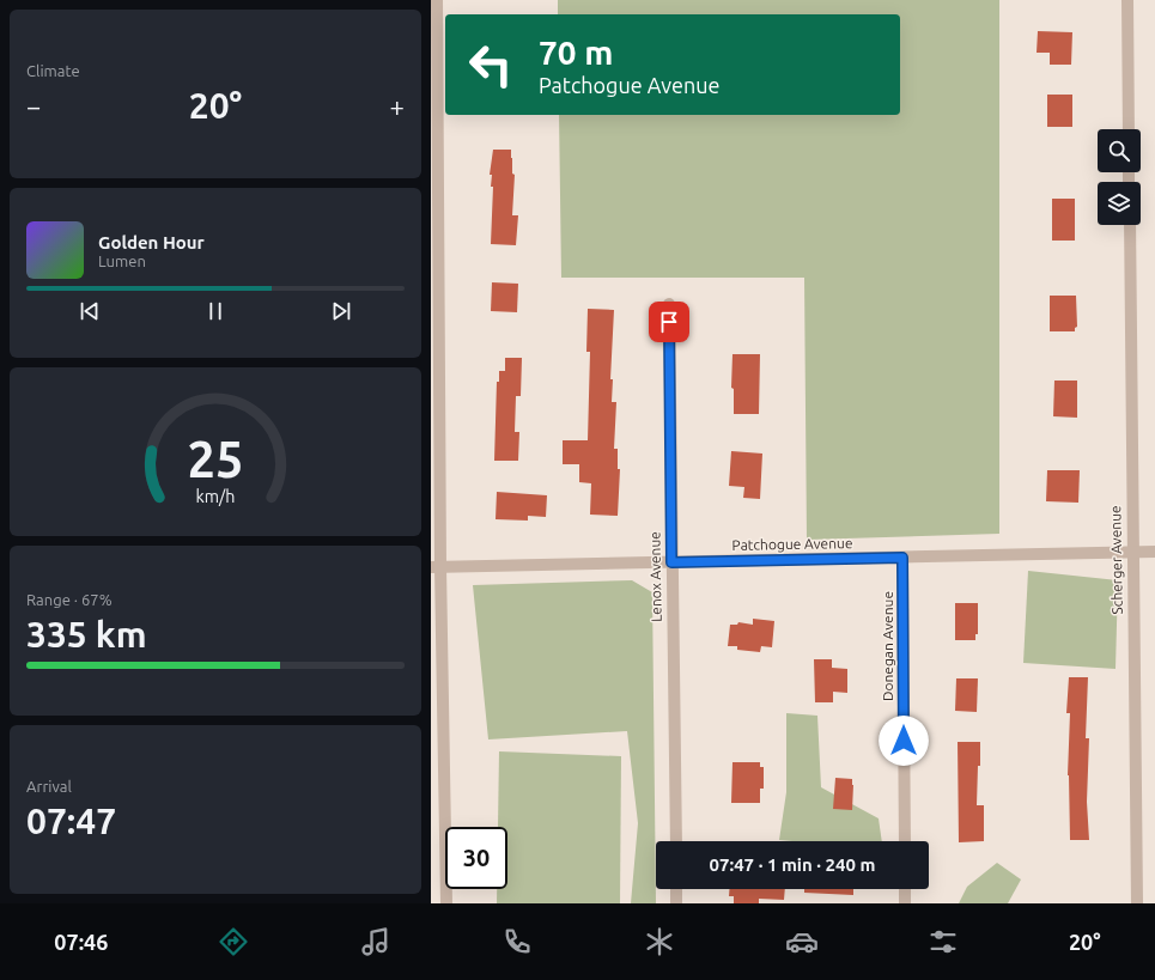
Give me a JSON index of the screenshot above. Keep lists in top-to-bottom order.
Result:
{
  "streets": {
    "street": [
      "Patchogue Avenue",
      "Scherger Avenue",
      "Lenox Avenue",
      "Donegan Avenue"
    ]
  },
  "crossings": [
    ["Patchogue Avenue", "Scherger Avenue"],
    ["Patchogue Avenue", "Lenox Avenue"],
    ["Patchogue Avenue", "Donegan Avenue"]
  ],
  "page": {
    "tile": [
      "Climate",
      ["Range · 67%", "335 km"],
      ["Arrival", "07:47"]
    ],
    "turn": ["70 m", "Patchogue Avenue"],
    "heat": ["−", "20°", "+"],
    "song": ["Golden Hour", "Lumen"],
    "limit": "30",
    "trip": "07:47 · 1 min · 240 m",
    "tabs": ["07:46", "20°"],
    "gauge": ["25", "km/h"]
  }
}
